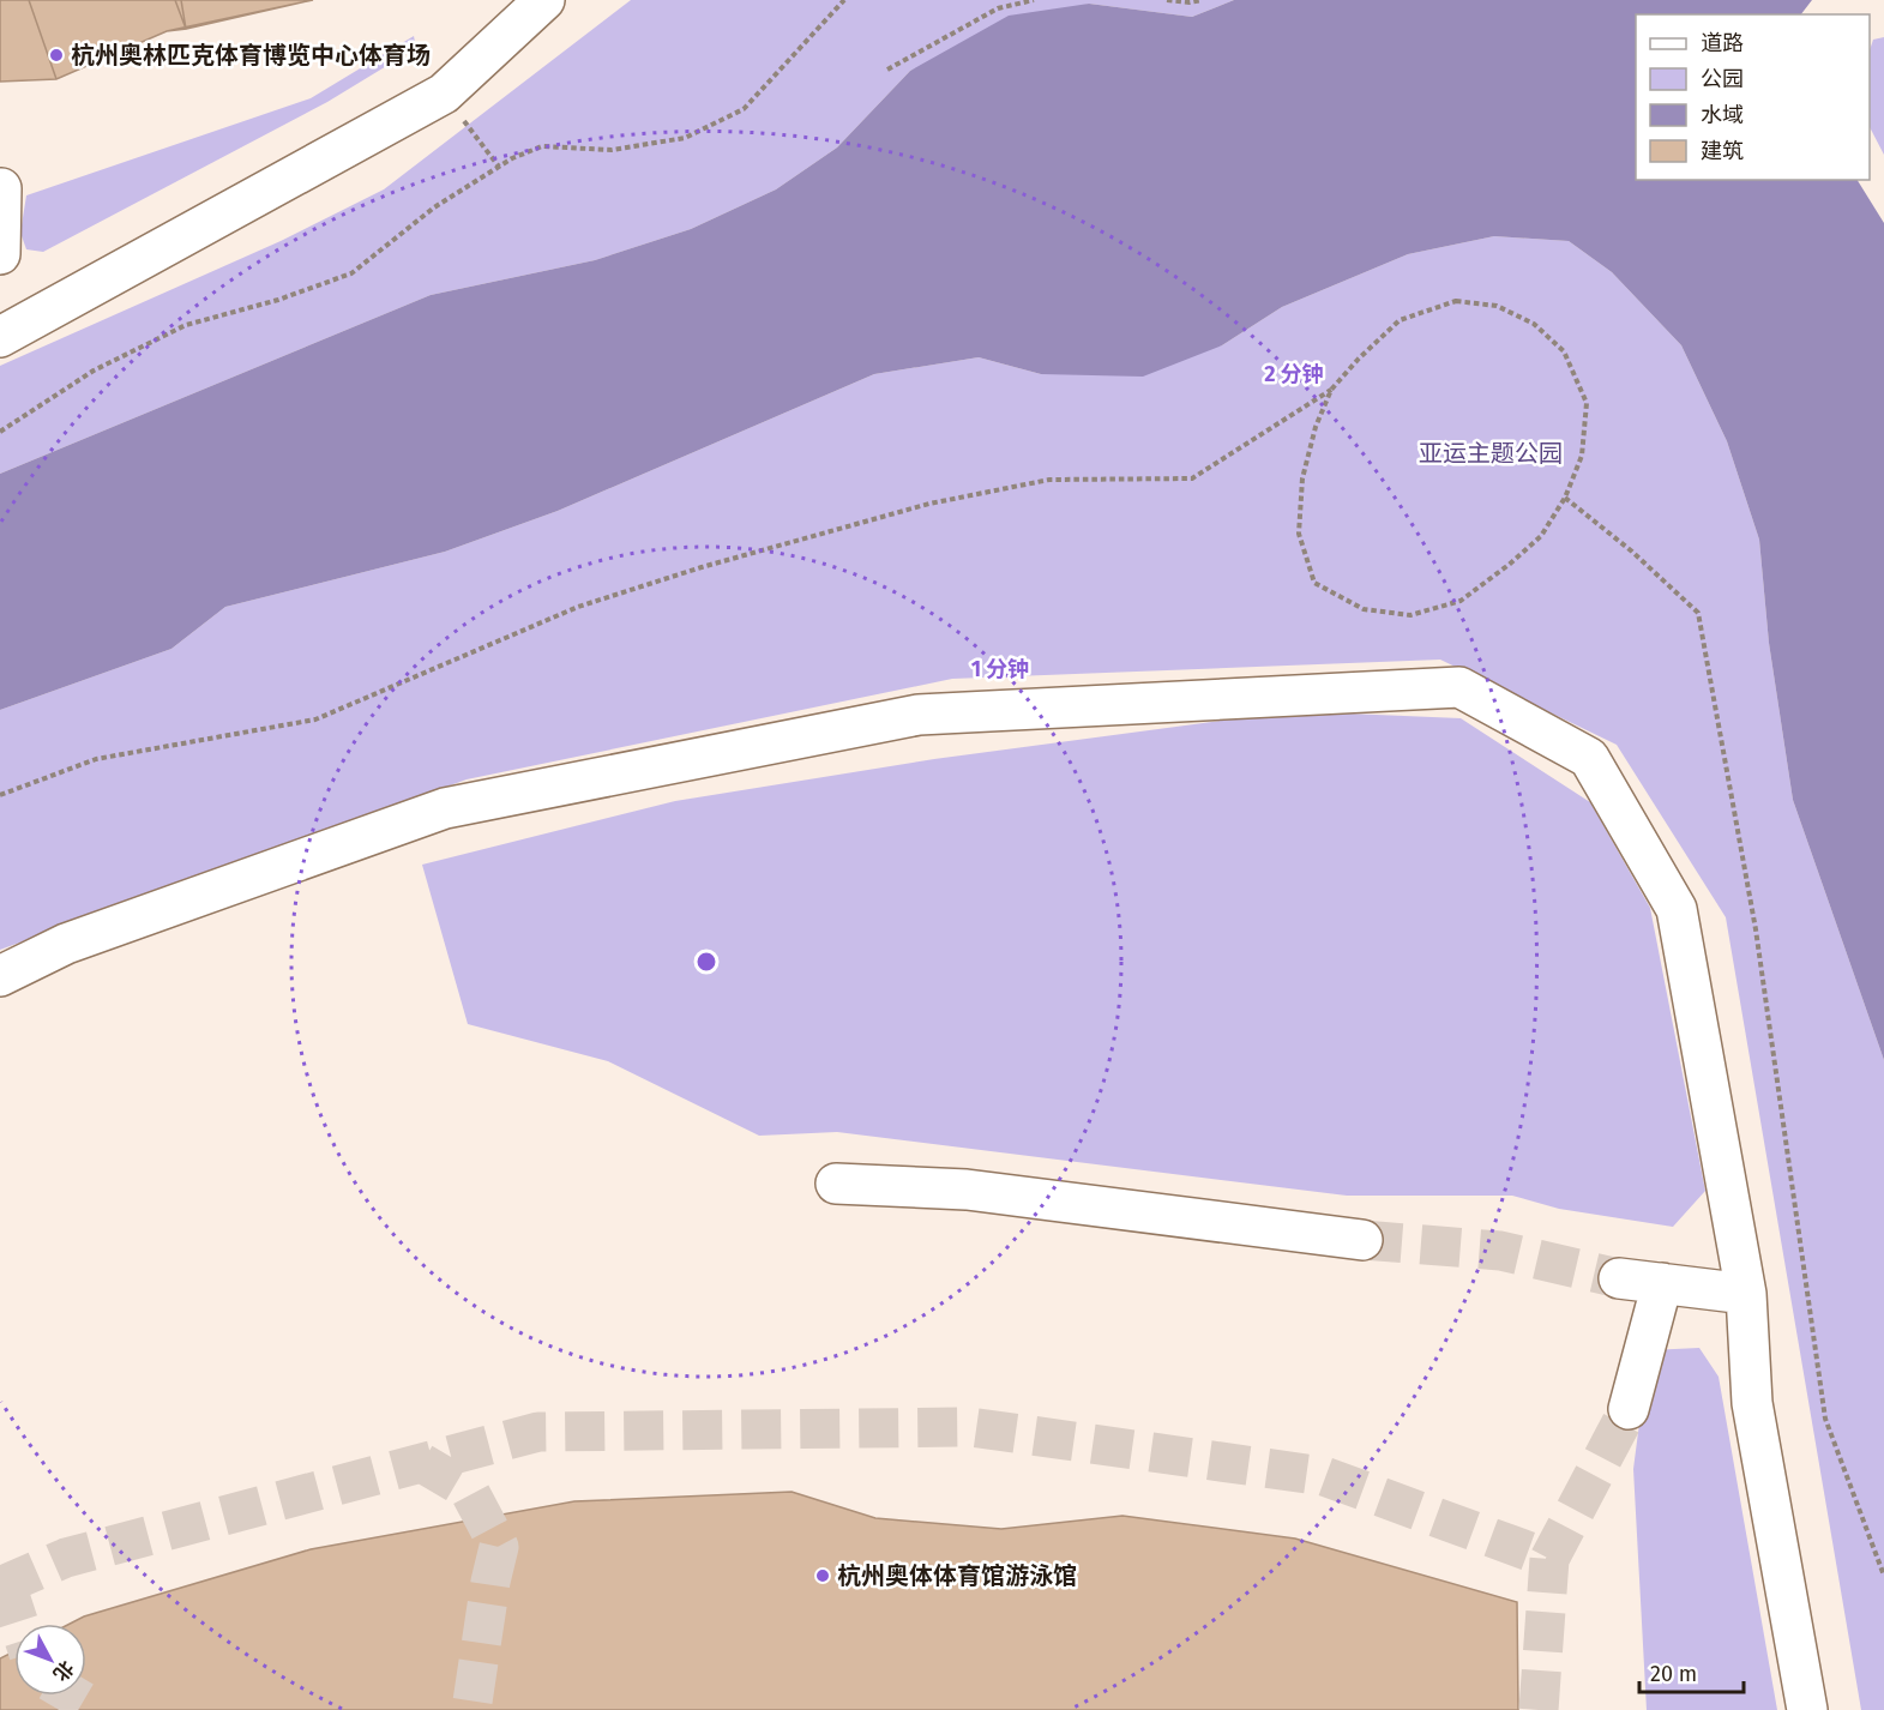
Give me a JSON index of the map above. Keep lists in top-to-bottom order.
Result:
{
  "parks": ["亚运主题公园"],
  "places": ["杭州奥林匹克体育博览中心体育场", "杭州奥体体育馆游泳馆"],
  "legend": [
    "道路",
    "公园",
    "水域",
    "建筑"
  ],
  "scale_bar": "20 m",
  "north": "bottom right",
  "rings": ["2 分钟", "1 分钟"]
}
